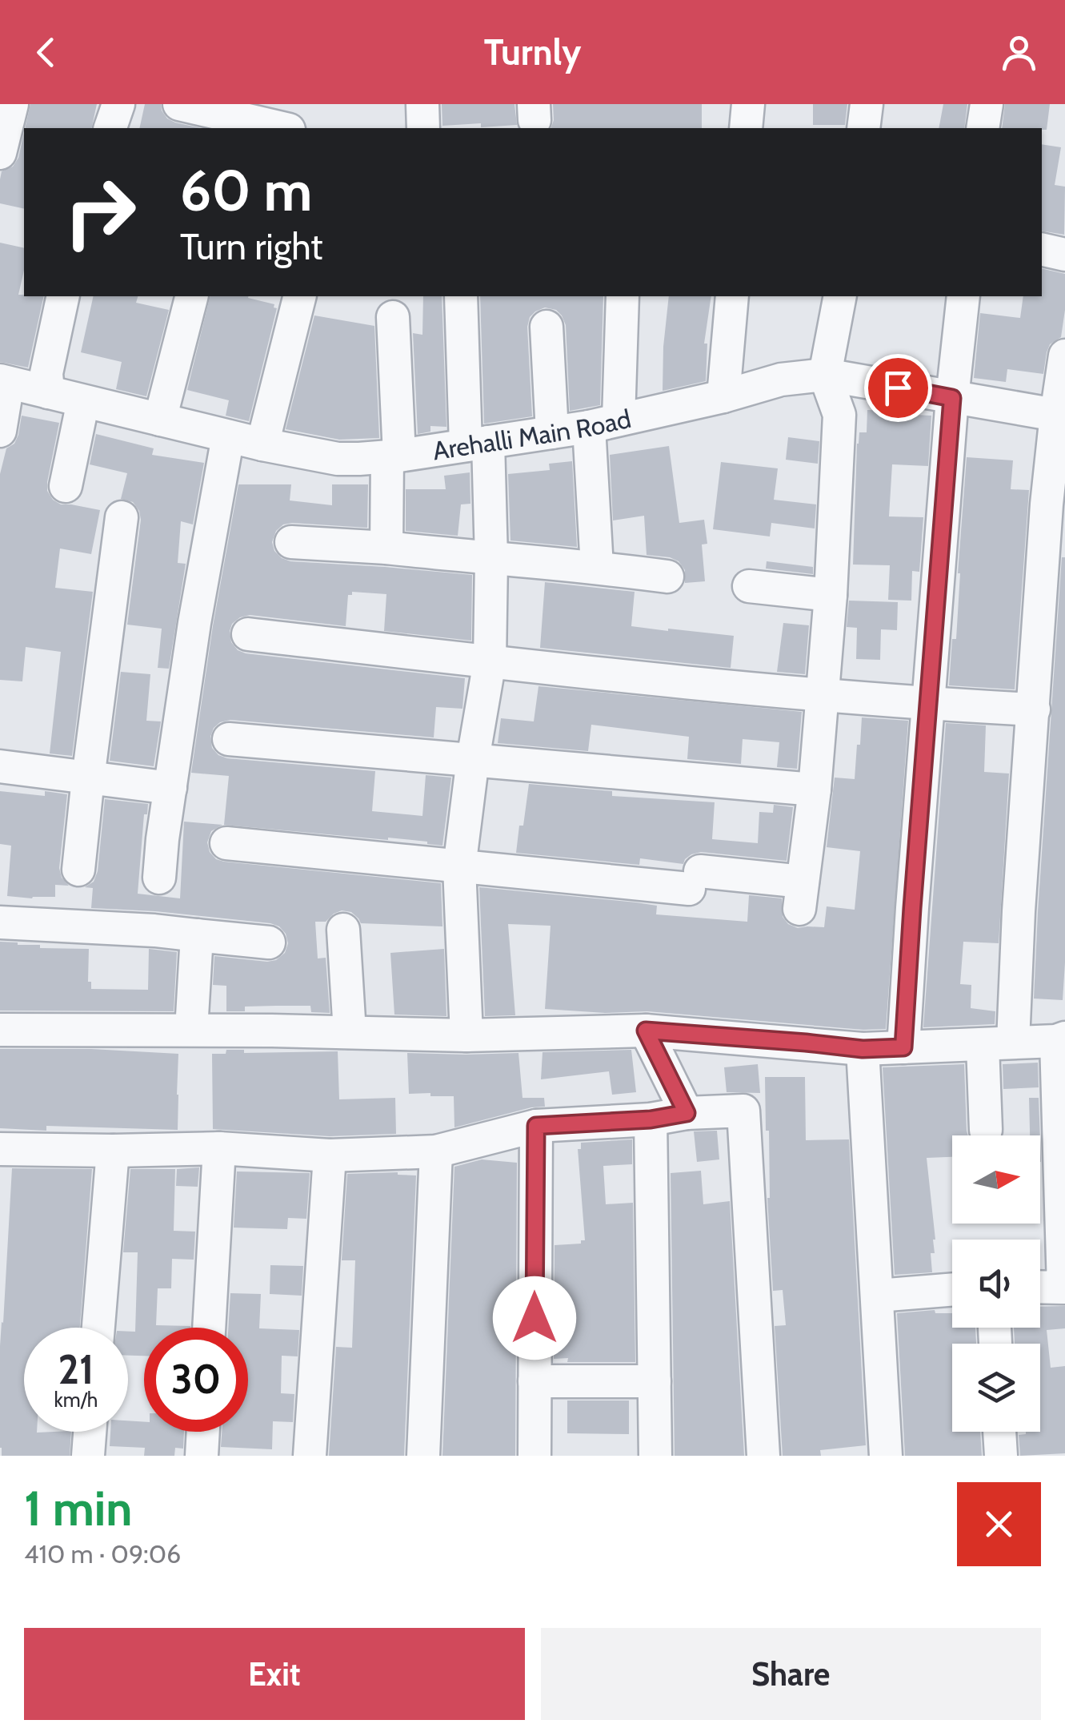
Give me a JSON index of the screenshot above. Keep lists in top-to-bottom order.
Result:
{
  "streets": {
    "street": ["Arehalli Main Road"]
  },
  "north": "right",
  "page": {
    "header": "Turnly",
    "turn": ["60 m", "Turn right"],
    "speed": "21 km/h",
    "limit": "30",
    "heading": ["1 min", "410 m · 09:06"],
    "buttons": ["Exit", "Share"]
  }
}
